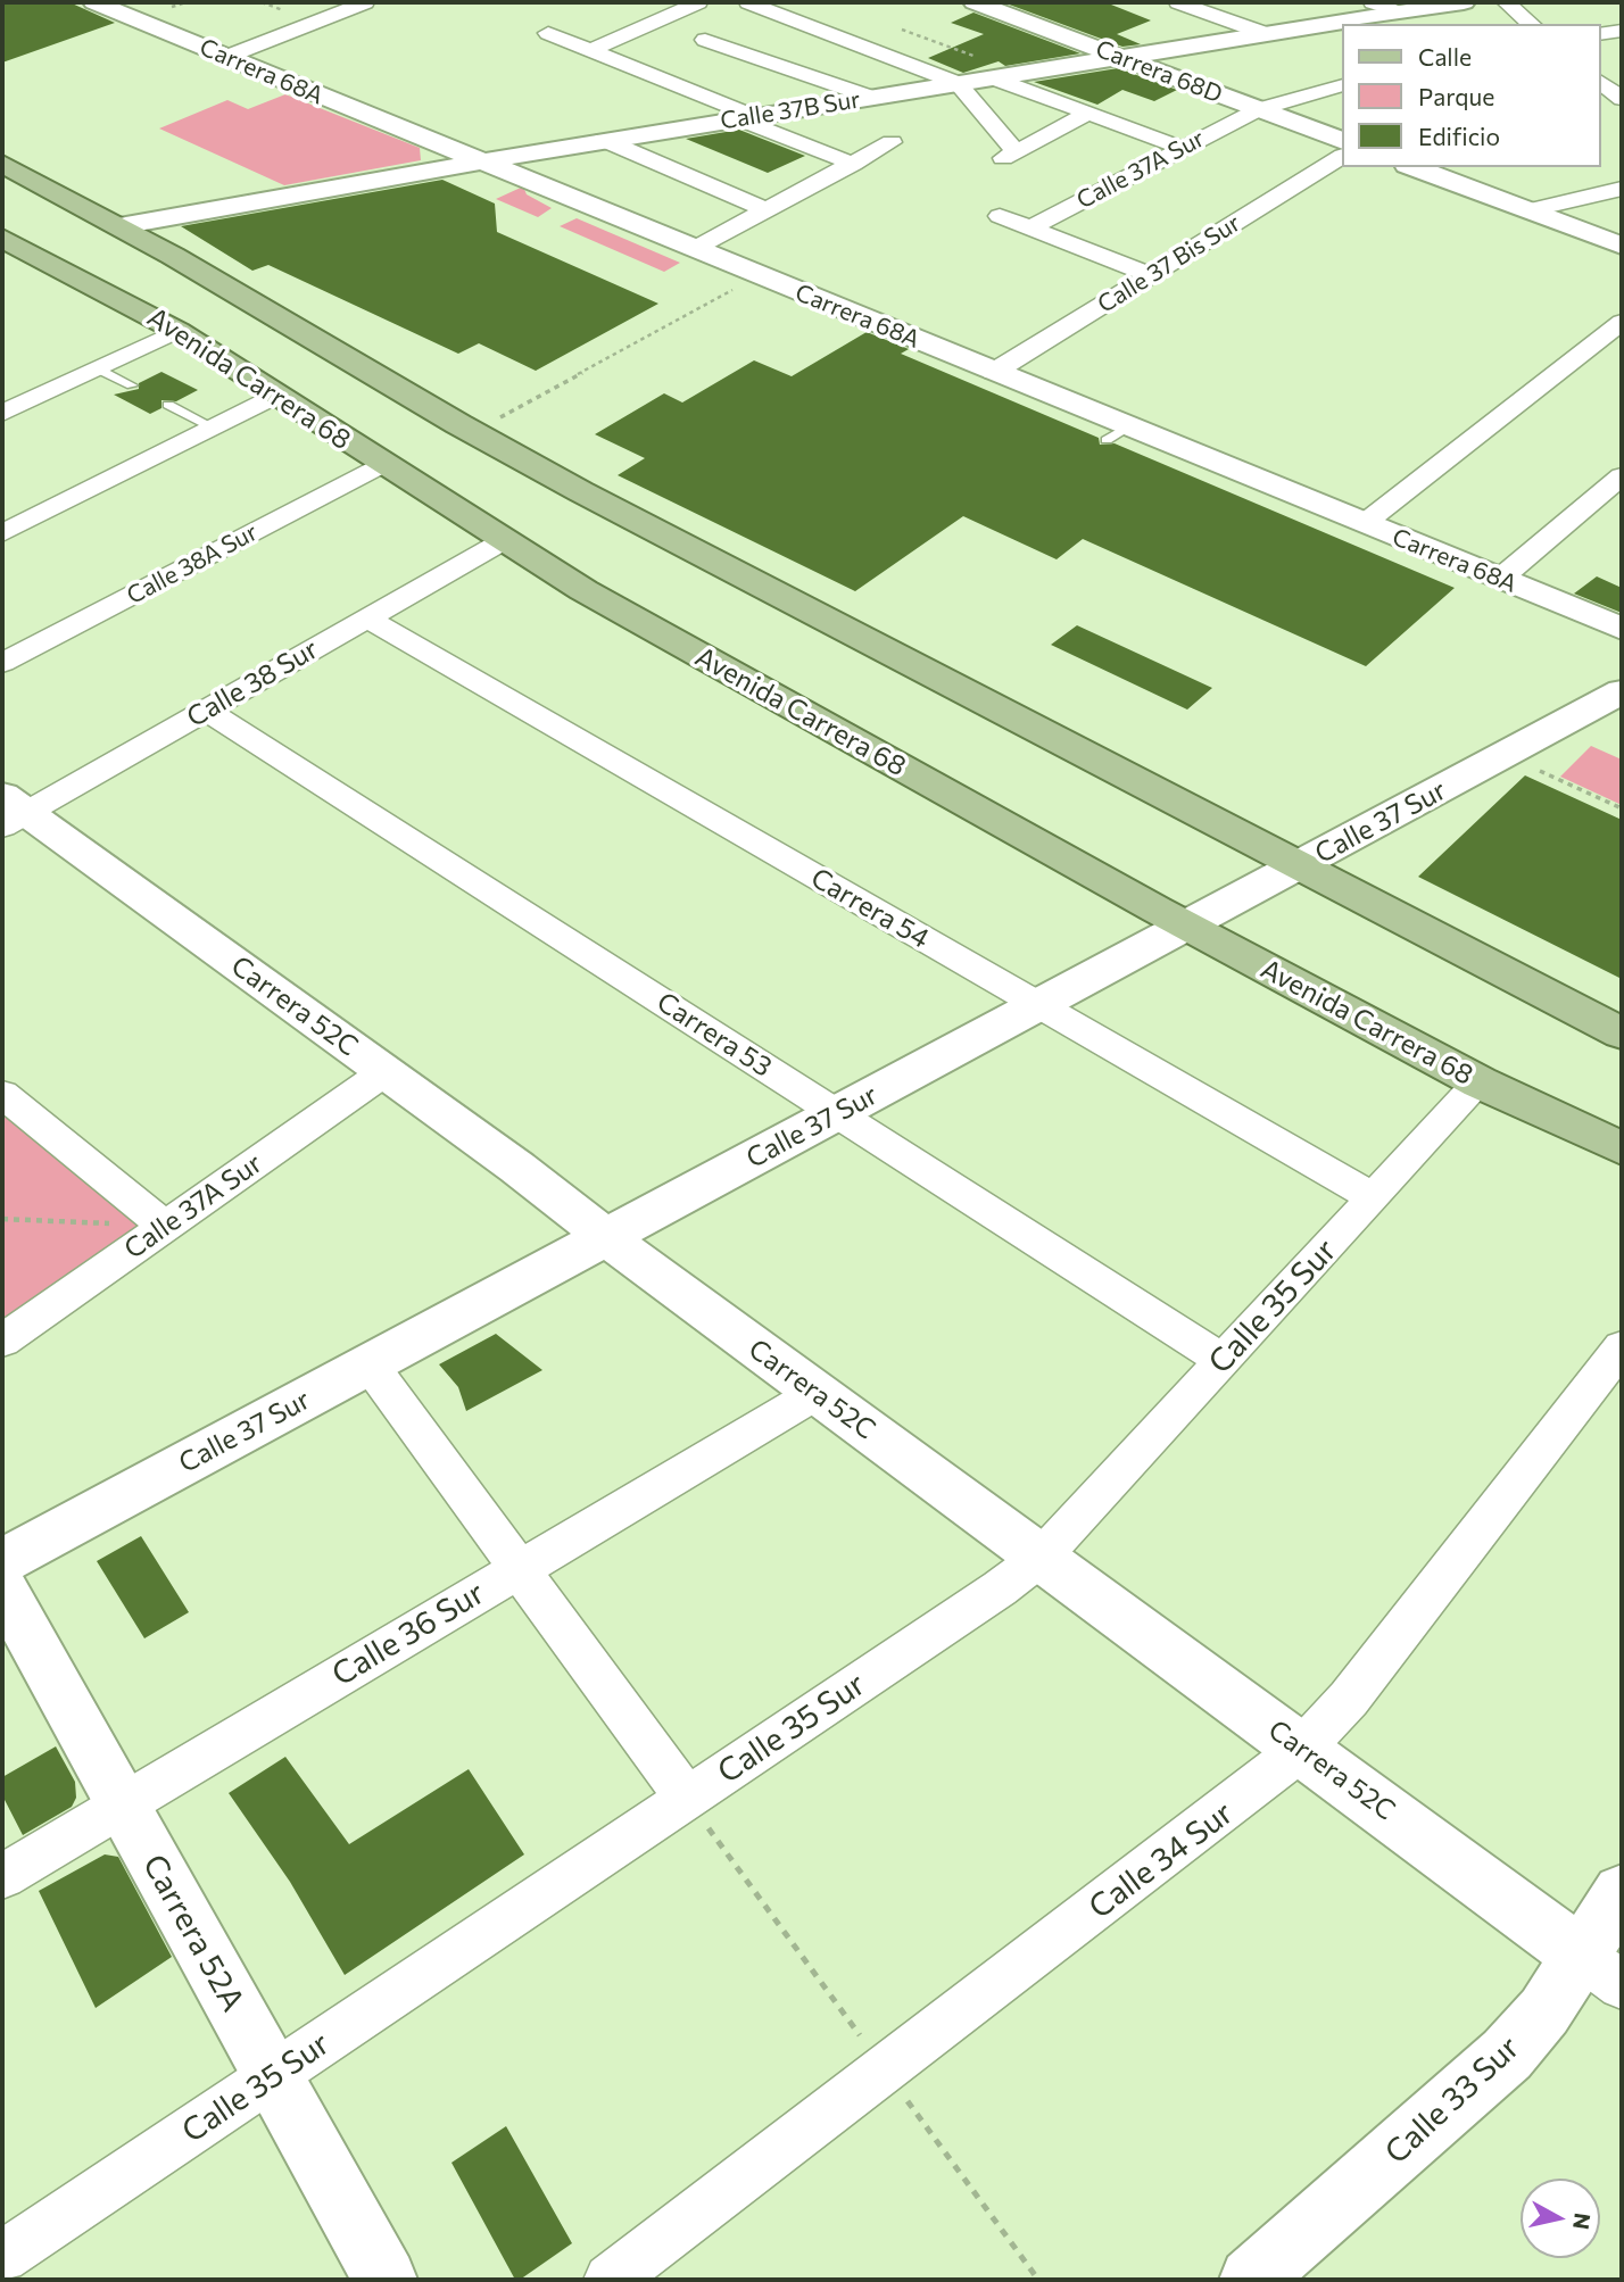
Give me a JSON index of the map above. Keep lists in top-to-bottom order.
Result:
{
  "streets": {
    "main road": ["Avenida Carrera 68"],
    "street": [
      "Carrera 68A",
      "Carrera 68D",
      "Calle 37B Sur",
      "Calle 37A Sur",
      "Calle 37 Bis Sur",
      "Calle 38A Sur",
      "Calle 38 Sur",
      "Calle 37 Sur",
      "Carrera 54",
      "Carrera 52C",
      "Carrera 53",
      "Calle 35 Sur",
      "Calle 36 Sur",
      "Calle 34 Sur",
      "Carrera 52A",
      "Calle 33 Sur"
    ]
  },
  "crossings": [
    ["Carrera 68A", "Calle 37B Sur"],
    ["Carrera 68A", "Calle 37 Bis Sur"],
    ["Carrera 68D", "Calle 37B Sur"],
    ["Carrera 68D", "Calle 37A Sur"],
    ["Calle 37A Sur", "Carrera 52C"],
    ["Avenida Carrera 68", "Calle 38A Sur"],
    ["Avenida Carrera 68", "Calle 38 Sur"],
    ["Avenida Carrera 68", "Calle 37 Sur"],
    ["Avenida Carrera 68", "Calle 35 Sur"],
    ["Calle 38 Sur", "Carrera 54"],
    ["Calle 38 Sur", "Carrera 52C"],
    ["Calle 38 Sur", "Carrera 53"],
    ["Calle 37 Sur", "Carrera 54"],
    ["Calle 37 Sur", "Carrera 52C"],
    ["Calle 37 Sur", "Carrera 53"],
    ["Carrera 54", "Calle 35 Sur"],
    ["Carrera 52C", "Calle 35 Sur"],
    ["Carrera 52C", "Calle 36 Sur"],
    ["Carrera 52C", "Calle 34 Sur"],
    ["Carrera 52C", "Calle 33 Sur"],
    ["Carrera 53", "Calle 35 Sur"],
    ["Calle 35 Sur", "Carrera 52A"],
    ["Calle 36 Sur", "Carrera 52A"]
  ],
  "legend": ["Calle", "Parque", "Edificio"],
  "north": "right"
}
